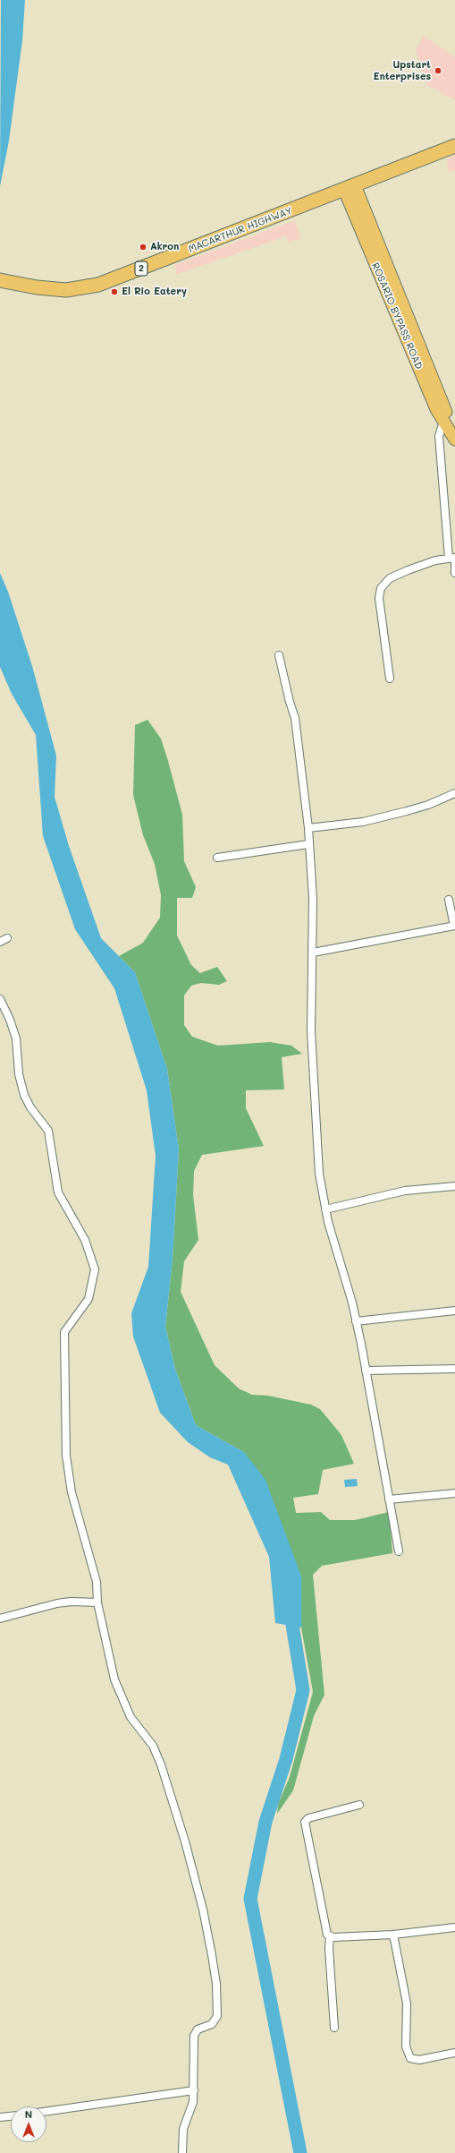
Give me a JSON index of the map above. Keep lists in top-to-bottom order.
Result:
{
  "streets": {
    "highway": ["MACARTHUR HIGHWAY", "2"],
    "main road": ["ROSARIO BYPASS ROAD"]
  },
  "crossings": [
    ["MACARTHUR HIGHWAY", "ROSARIO BYPASS ROAD"]
  ],
  "places": ["Upstart Enterprises", "Akron", "El Rio Eatery"],
  "north": "top"
}
